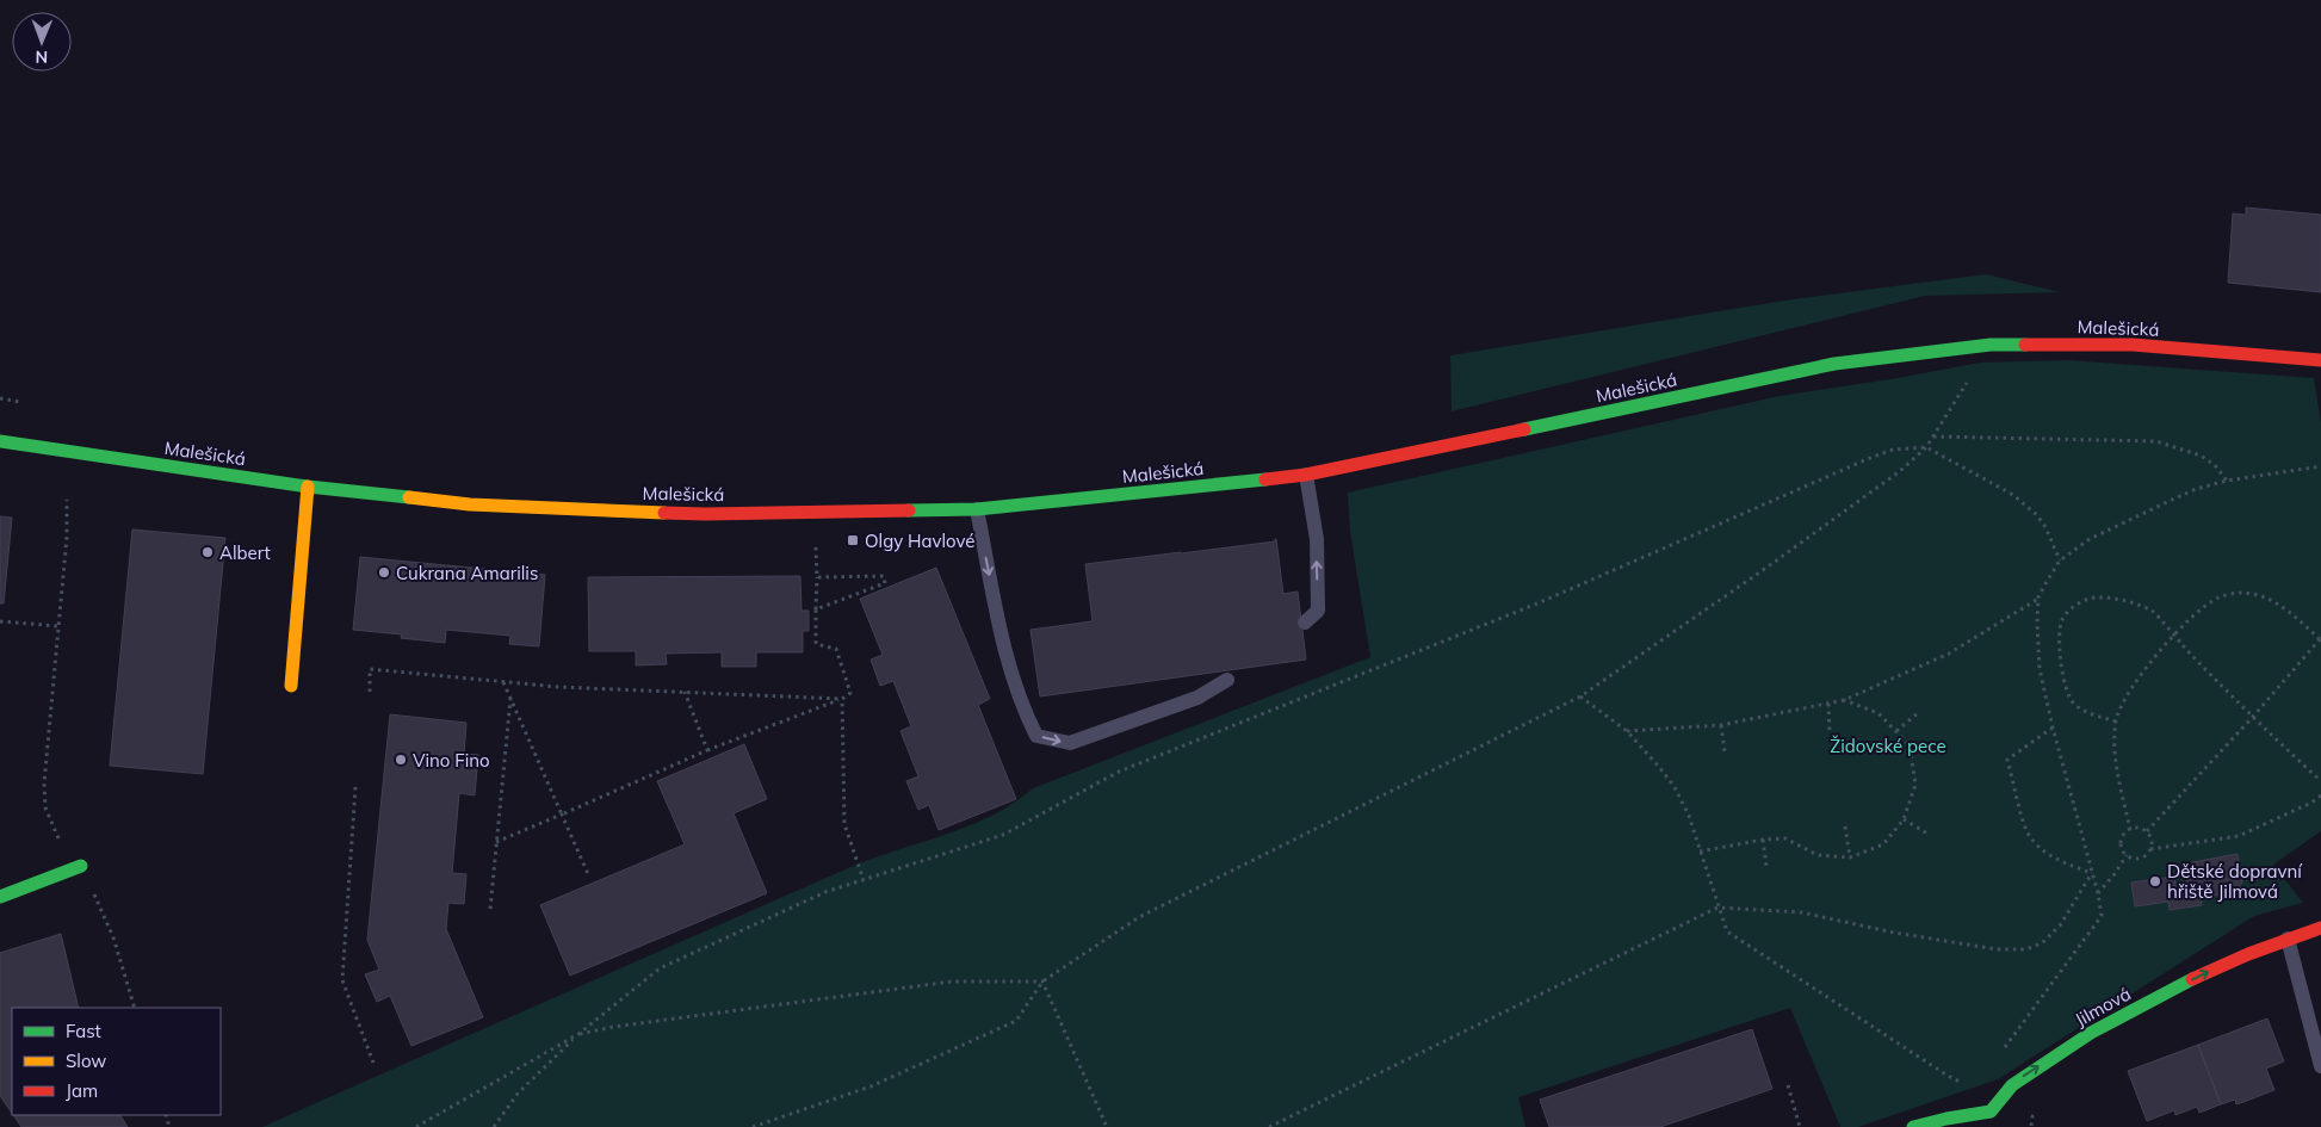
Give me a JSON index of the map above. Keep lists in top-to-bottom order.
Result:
{
  "streets": {
    "street": ["Malešická", "Jilmová"]
  },
  "one_way": ["Jilmová"],
  "parks": ["Židovské pece"],
  "places": {
    "transit": ["Olgy Havlové"],
    "other": [
      "Albert",
      "Cukrana Amarilis",
      "Vino Fino",
      "Dětské dopravní hřiště Jilmová"
    ]
  },
  "legend": ["Fast", "Slow", "Jam"],
  "north": "bottom"
}
